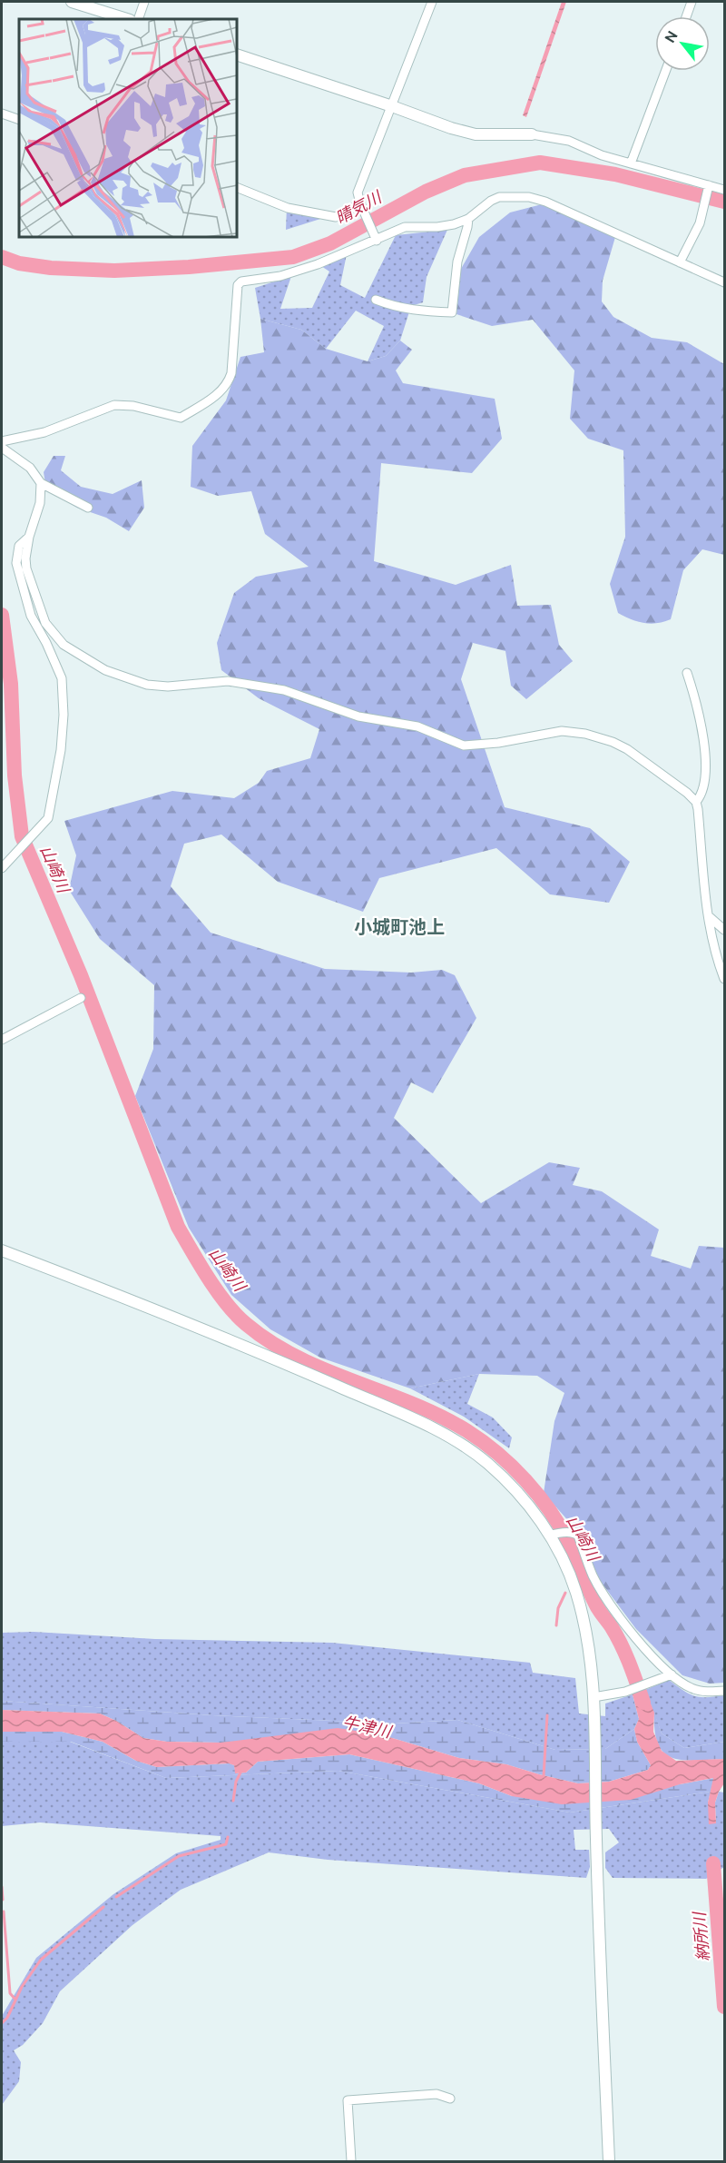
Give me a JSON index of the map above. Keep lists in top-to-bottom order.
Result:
{
  "districts": ["小城町池上"],
  "water": [
    "晴気川",
    "山崎川",
    "牛津川",
    "納所川"
  ],
  "north": "top left"
}
